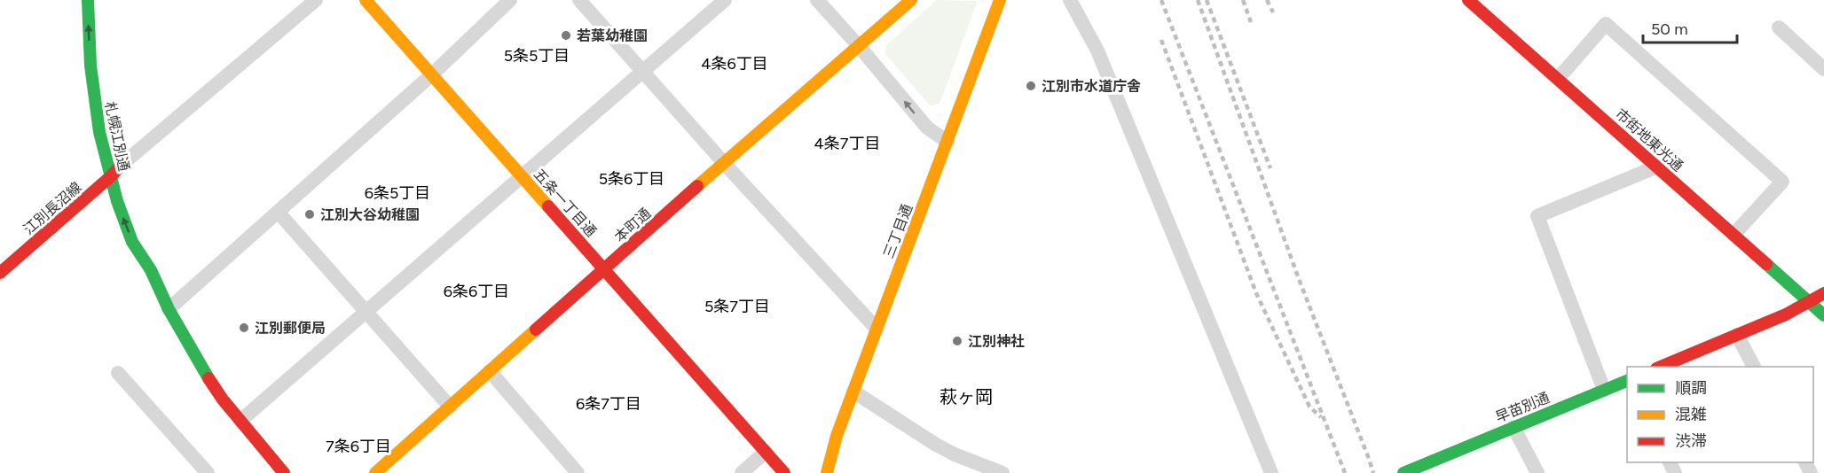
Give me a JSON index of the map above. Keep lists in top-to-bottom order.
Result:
{
  "streets": {
    "main road": [
      "札幌江別通",
      "市街地東光通",
      "五条一丁目通",
      "江別長沼線",
      "本町通",
      "三丁目通",
      "早苗別通"
    ]
  },
  "crossings": [
    ["札幌江別通", "江別長沼線"],
    ["五条一丁目通", "本町通"]
  ],
  "one_way": ["札幌江別通"],
  "districts": [
    "5条5丁目",
    "4条6丁目",
    "4条7丁目",
    "5条6丁目",
    "6条5丁目",
    "6条6丁目",
    "5条7丁目",
    "萩ヶ岡",
    "6条7丁目",
    "7条6丁目"
  ],
  "places": [
    "若葉幼稚園",
    "江別市水道庁舎",
    "江別大谷幼稚園",
    "江別郵便局",
    "江別神社"
  ],
  "legend": ["順調", "混雑", "渋滞"],
  "scale_bar": "50 m"
}
